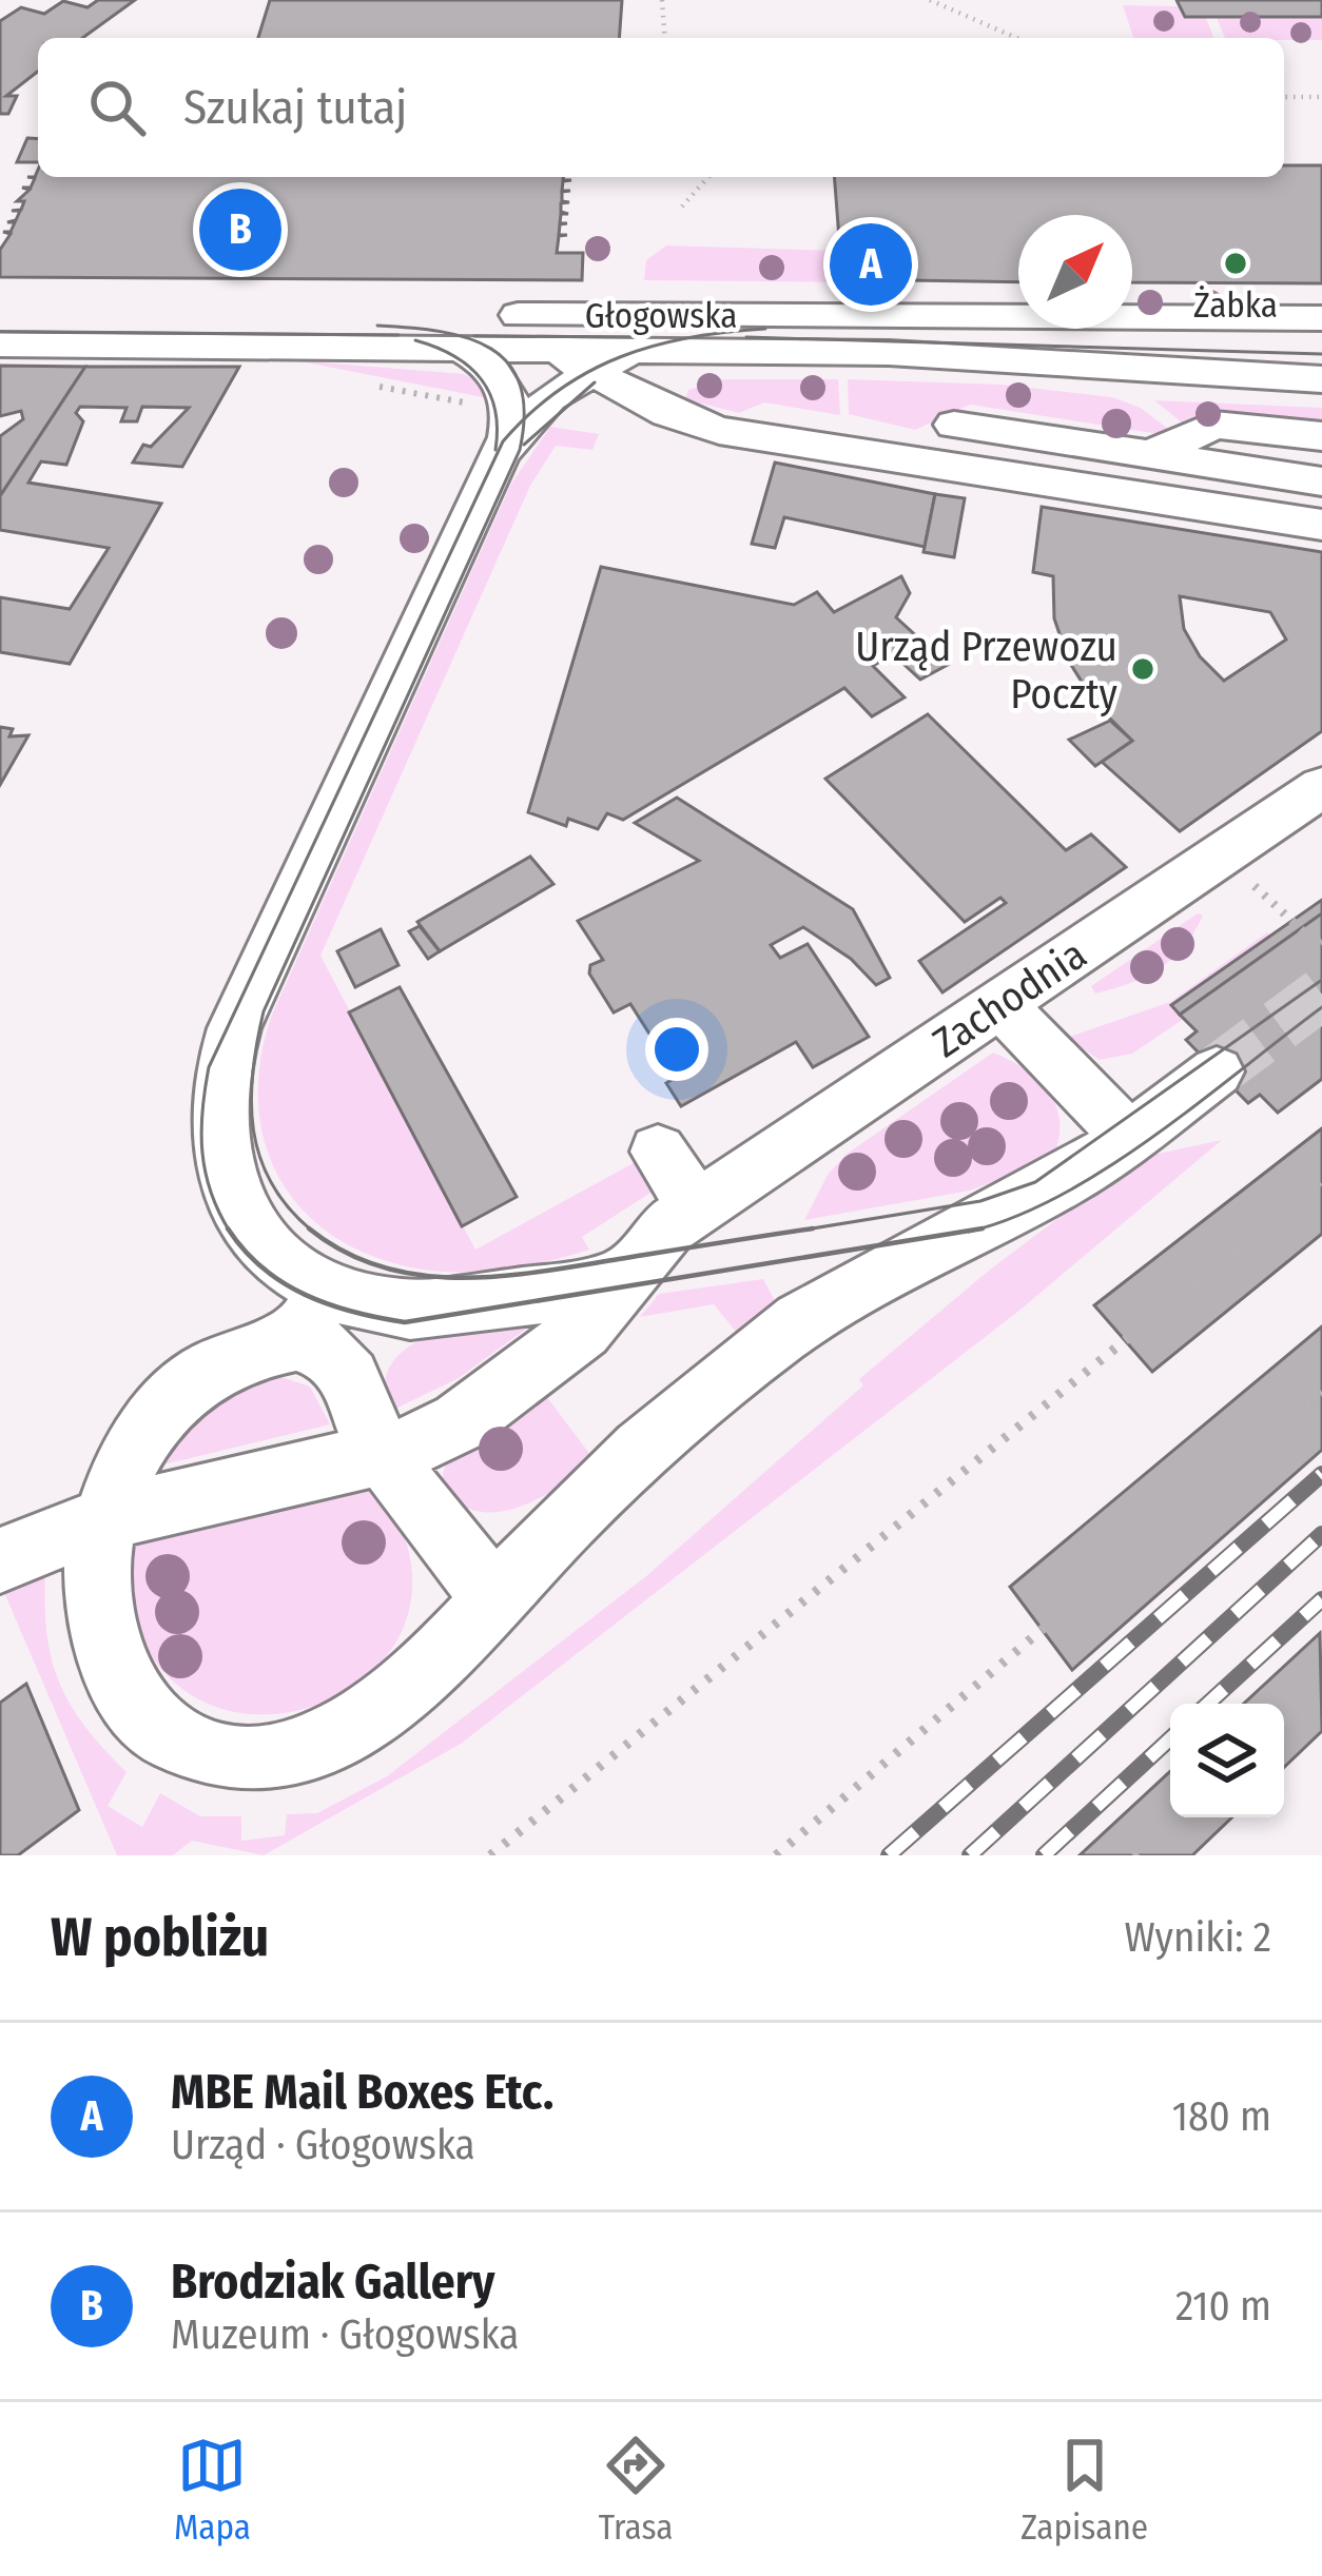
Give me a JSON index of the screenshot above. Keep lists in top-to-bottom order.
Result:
{
  "streets": {
    "street": ["Głogowska", "Zachodnia"]
  },
  "places": ["Żabka", "Urząd Przewozu Poczty"],
  "north": "top right",
  "page": {
    "search": "Szukaj tutaj",
    "pins": ["B", "A"],
    "heading": ["W pobliżu", "Wyniki: 2"],
    "list": [
      {
        "mark": "A",
        "name": "MBE Mail Boxes Etc.",
        "note": "Urząd · Głogowska",
        "value": "180 m"
      },
      {
        "mark": "B",
        "name": "Brodziak Gallery",
        "note": "Muzeum · Głogowska",
        "value": "210 m"
      }
    ],
    "nav": ["Mapa", "Trasa", "Zapisane"]
  }
}
